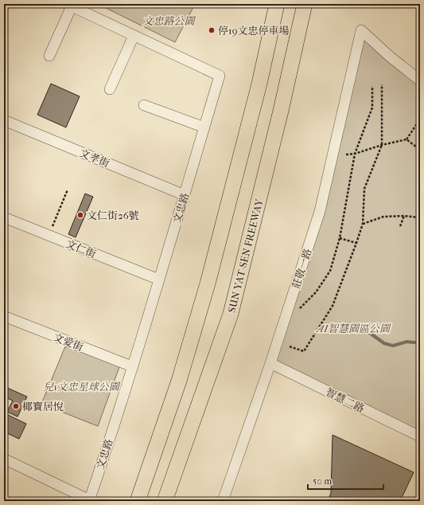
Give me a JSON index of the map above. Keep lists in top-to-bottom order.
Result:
{
  "streets": {
    "highway": ["SUN YAT-SEN FREEWAY"],
    "street": [
      "文孝街",
      "文忠路",
      "文仁街",
      "莊敬一路",
      "文愛街",
      "智慧二路"
    ]
  },
  "crossings": [
    ["文孝街", "文忠路"],
    ["文忠路", "文仁街"],
    ["文忠路", "文愛街"],
    ["莊敬一路", "智慧二路"]
  ],
  "parks": ["文忠路公園", "AI智慧園區公園", "兒1文忠星球公園"],
  "places": ["停19文忠停車場", "文仁街26號", "椰寶居悅"],
  "scale_bar": "50 m"
}
